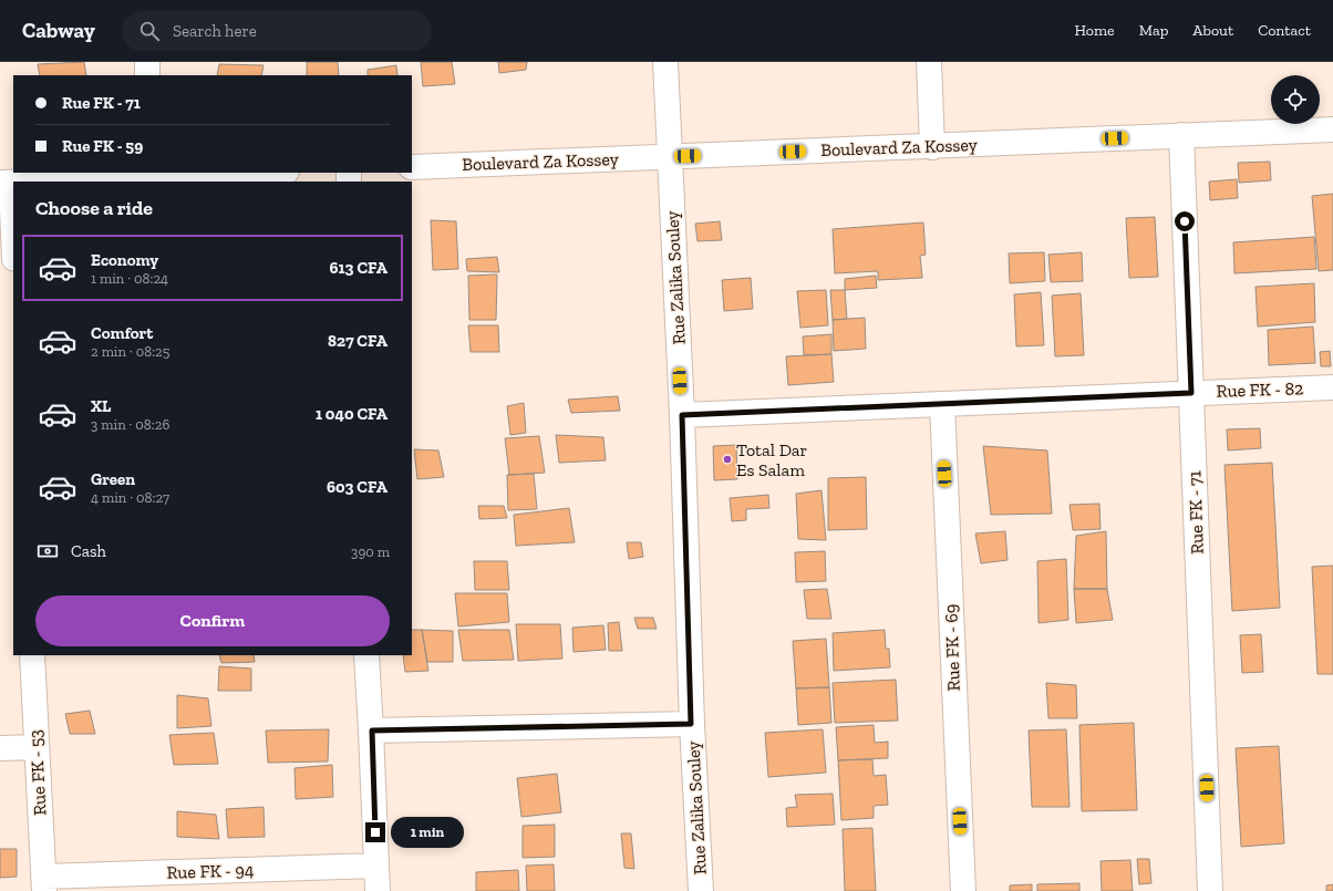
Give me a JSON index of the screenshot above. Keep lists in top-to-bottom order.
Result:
{
  "streets": {
    "street": [
      "Boulevard Za Kossey",
      "Rue Zalika Souley",
      "Rue FK - 82",
      "Rue FK - 71",
      "Rue FK - 69",
      "Rue FK - 53",
      "Rue FK - 94"
    ]
  },
  "crossings": [
    ["Boulevard Za Kossey", "Rue Zalika Souley"],
    ["Boulevard Za Kossey", "Rue FK - 71"],
    ["Rue Zalika Souley", "Rue FK - 82"],
    ["Rue FK - 82", "Rue FK - 71"],
    ["Rue FK - 82", "Rue FK - 69"],
    ["Rue FK - 53", "Rue FK - 94"]
  ],
  "places": ["Total Dar Es Salam"],
  "page": {
    "header": "Cabway",
    "search": "Search here",
    "nav": [
      "Home",
      "Map",
      "About",
      "Contact"
    ],
    "banner": ["Rue FK - 71", "Rue FK - 59"],
    "heading": "Choose a ride",
    "list": [
      {
        "name": "Economy",
        "note": "1 min · 08:24",
        "value": "613 CFA"
      },
      {
        "name": "Comfort",
        "note": "2 min · 08:25",
        "value": "827 CFA"
      },
      {
        "name": "XL",
        "note": "3 min · 08:26",
        "value": "1 040 CFA"
      },
      {
        "name": "Green",
        "note": "4 min · 08:27",
        "value": "603 CFA"
      }
    ],
    "pay": ["Cash", "390 m"],
    "buttons": "Confirm",
    "bubble": "1 min"
  }
}
